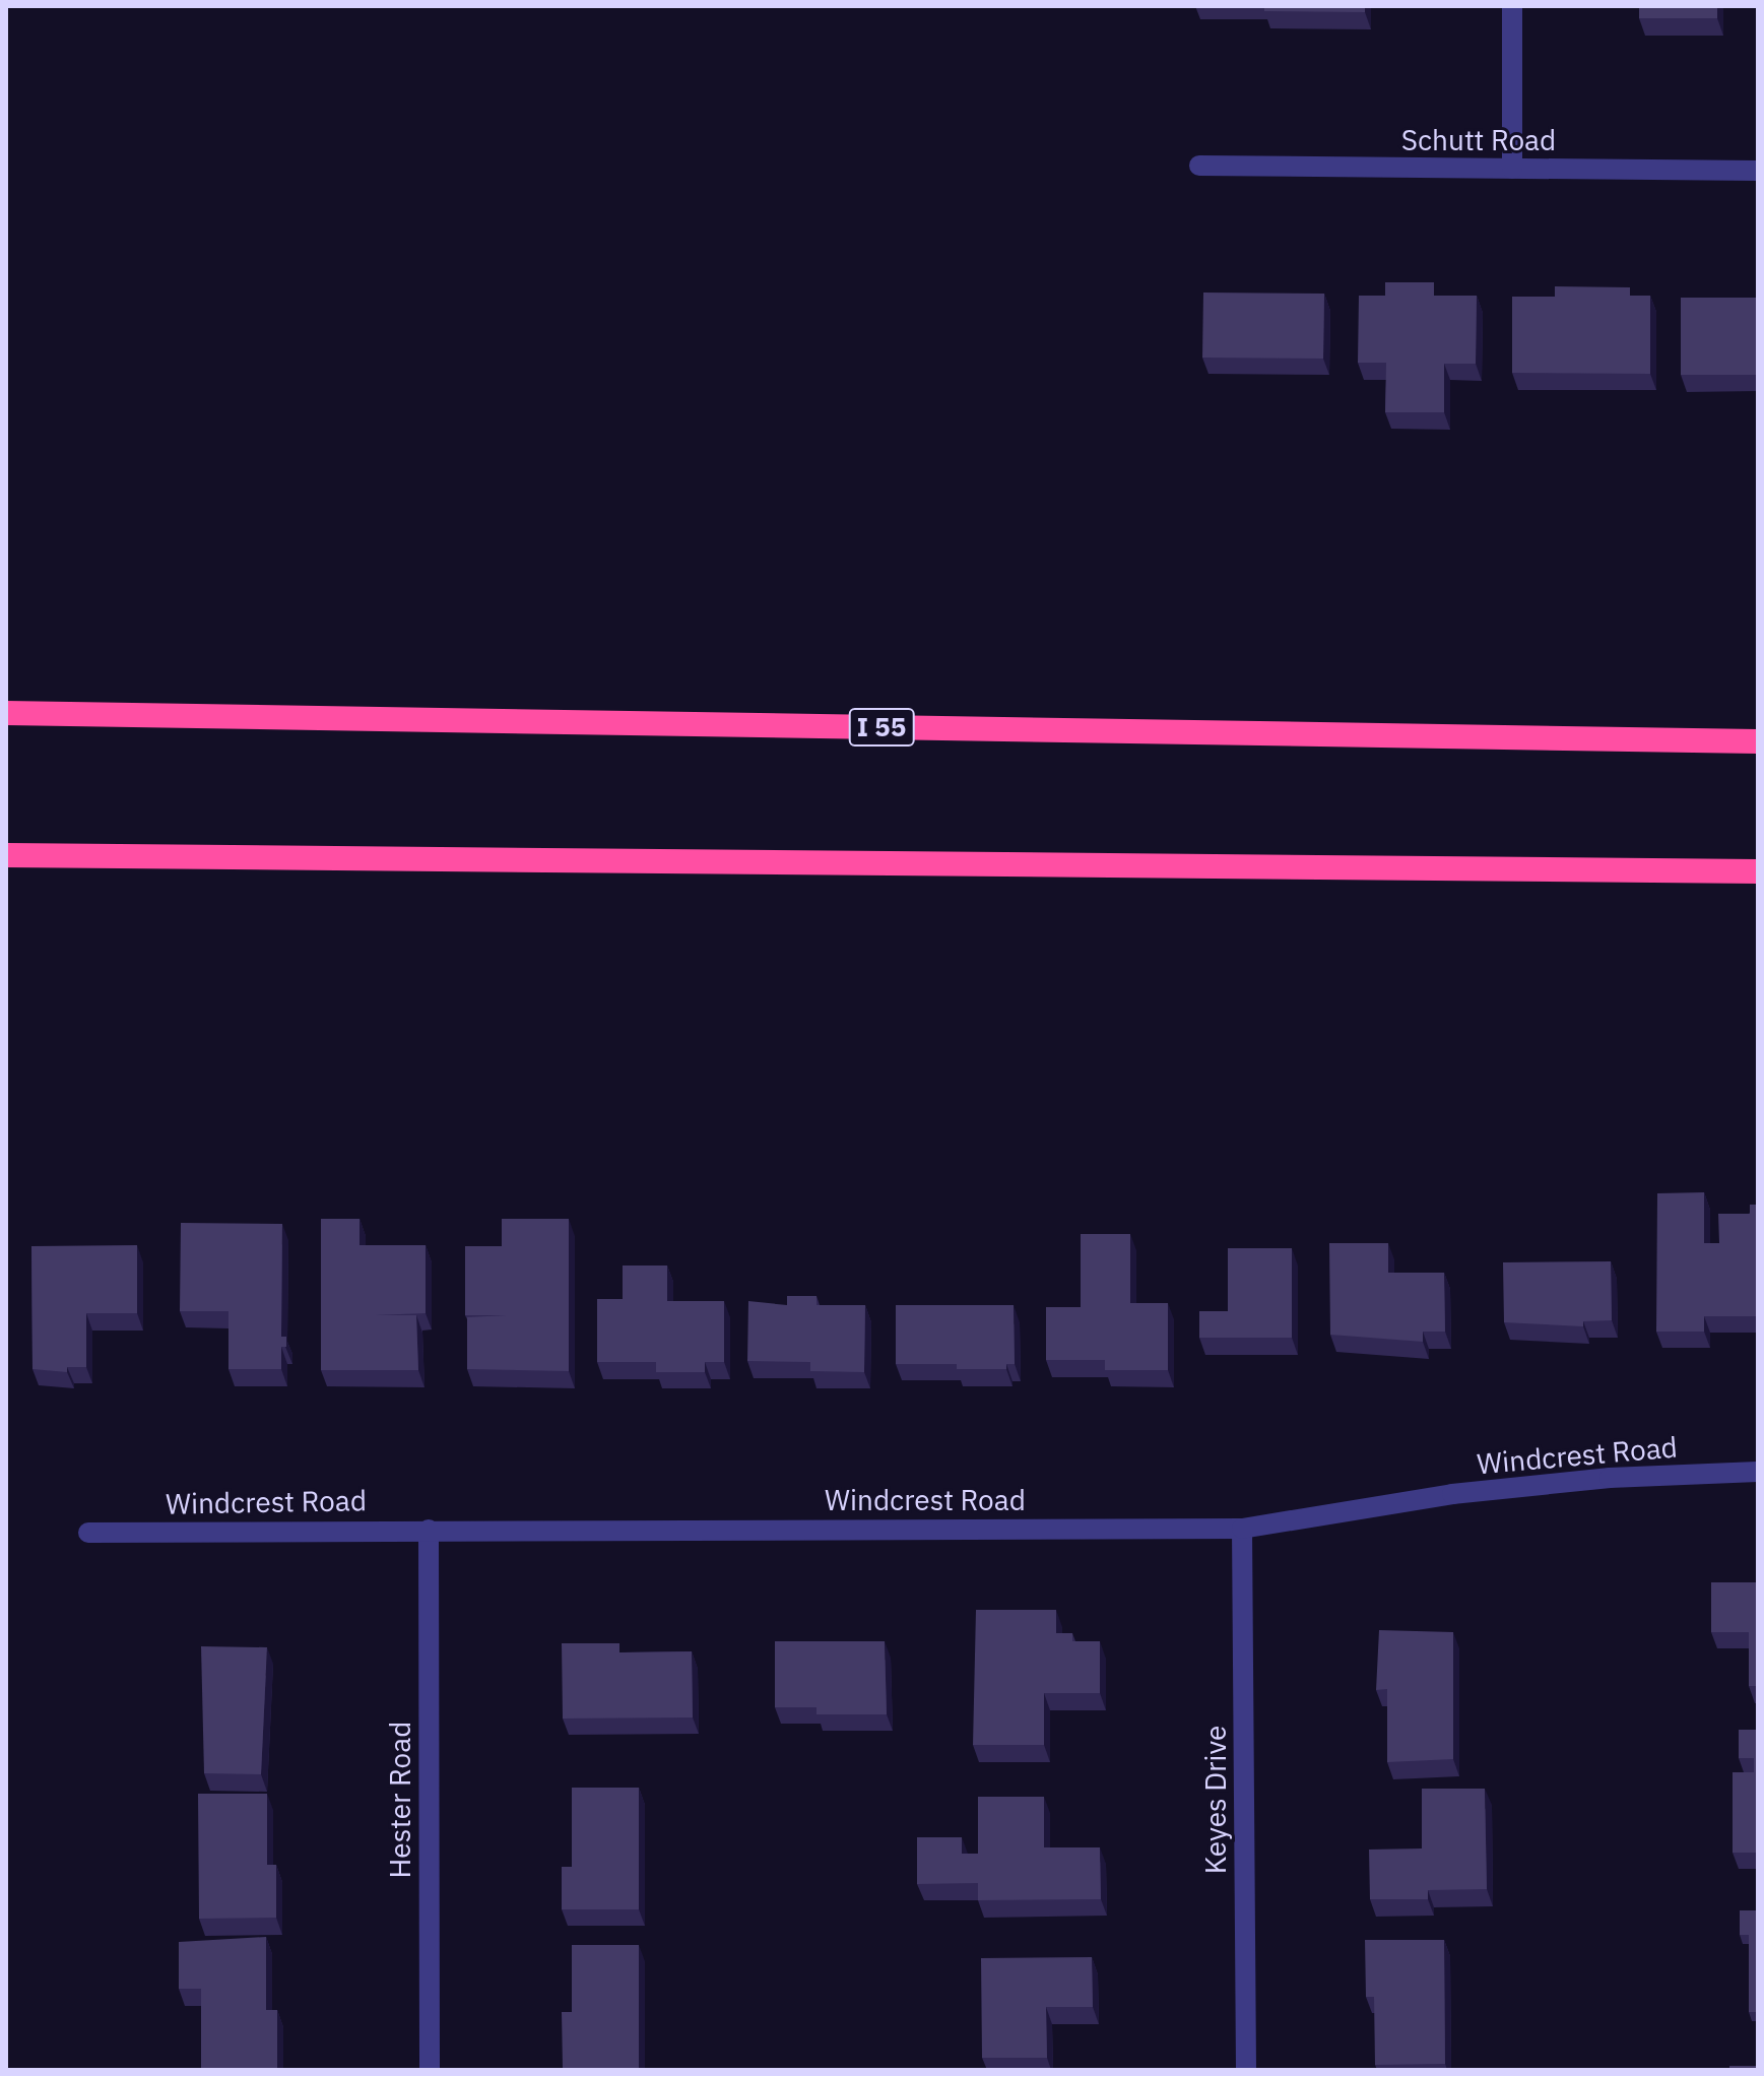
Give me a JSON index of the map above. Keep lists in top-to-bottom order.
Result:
{
  "streets": {
    "highway": ["I 55"],
    "street": [
      "Schutt Road",
      "Windcrest Road",
      "Hester Road",
      "Keyes Drive"
    ]
  },
  "crossings": [
    ["Windcrest Road", "Hester Road"],
    ["Windcrest Road", "Keyes Drive"]
  ]
}
